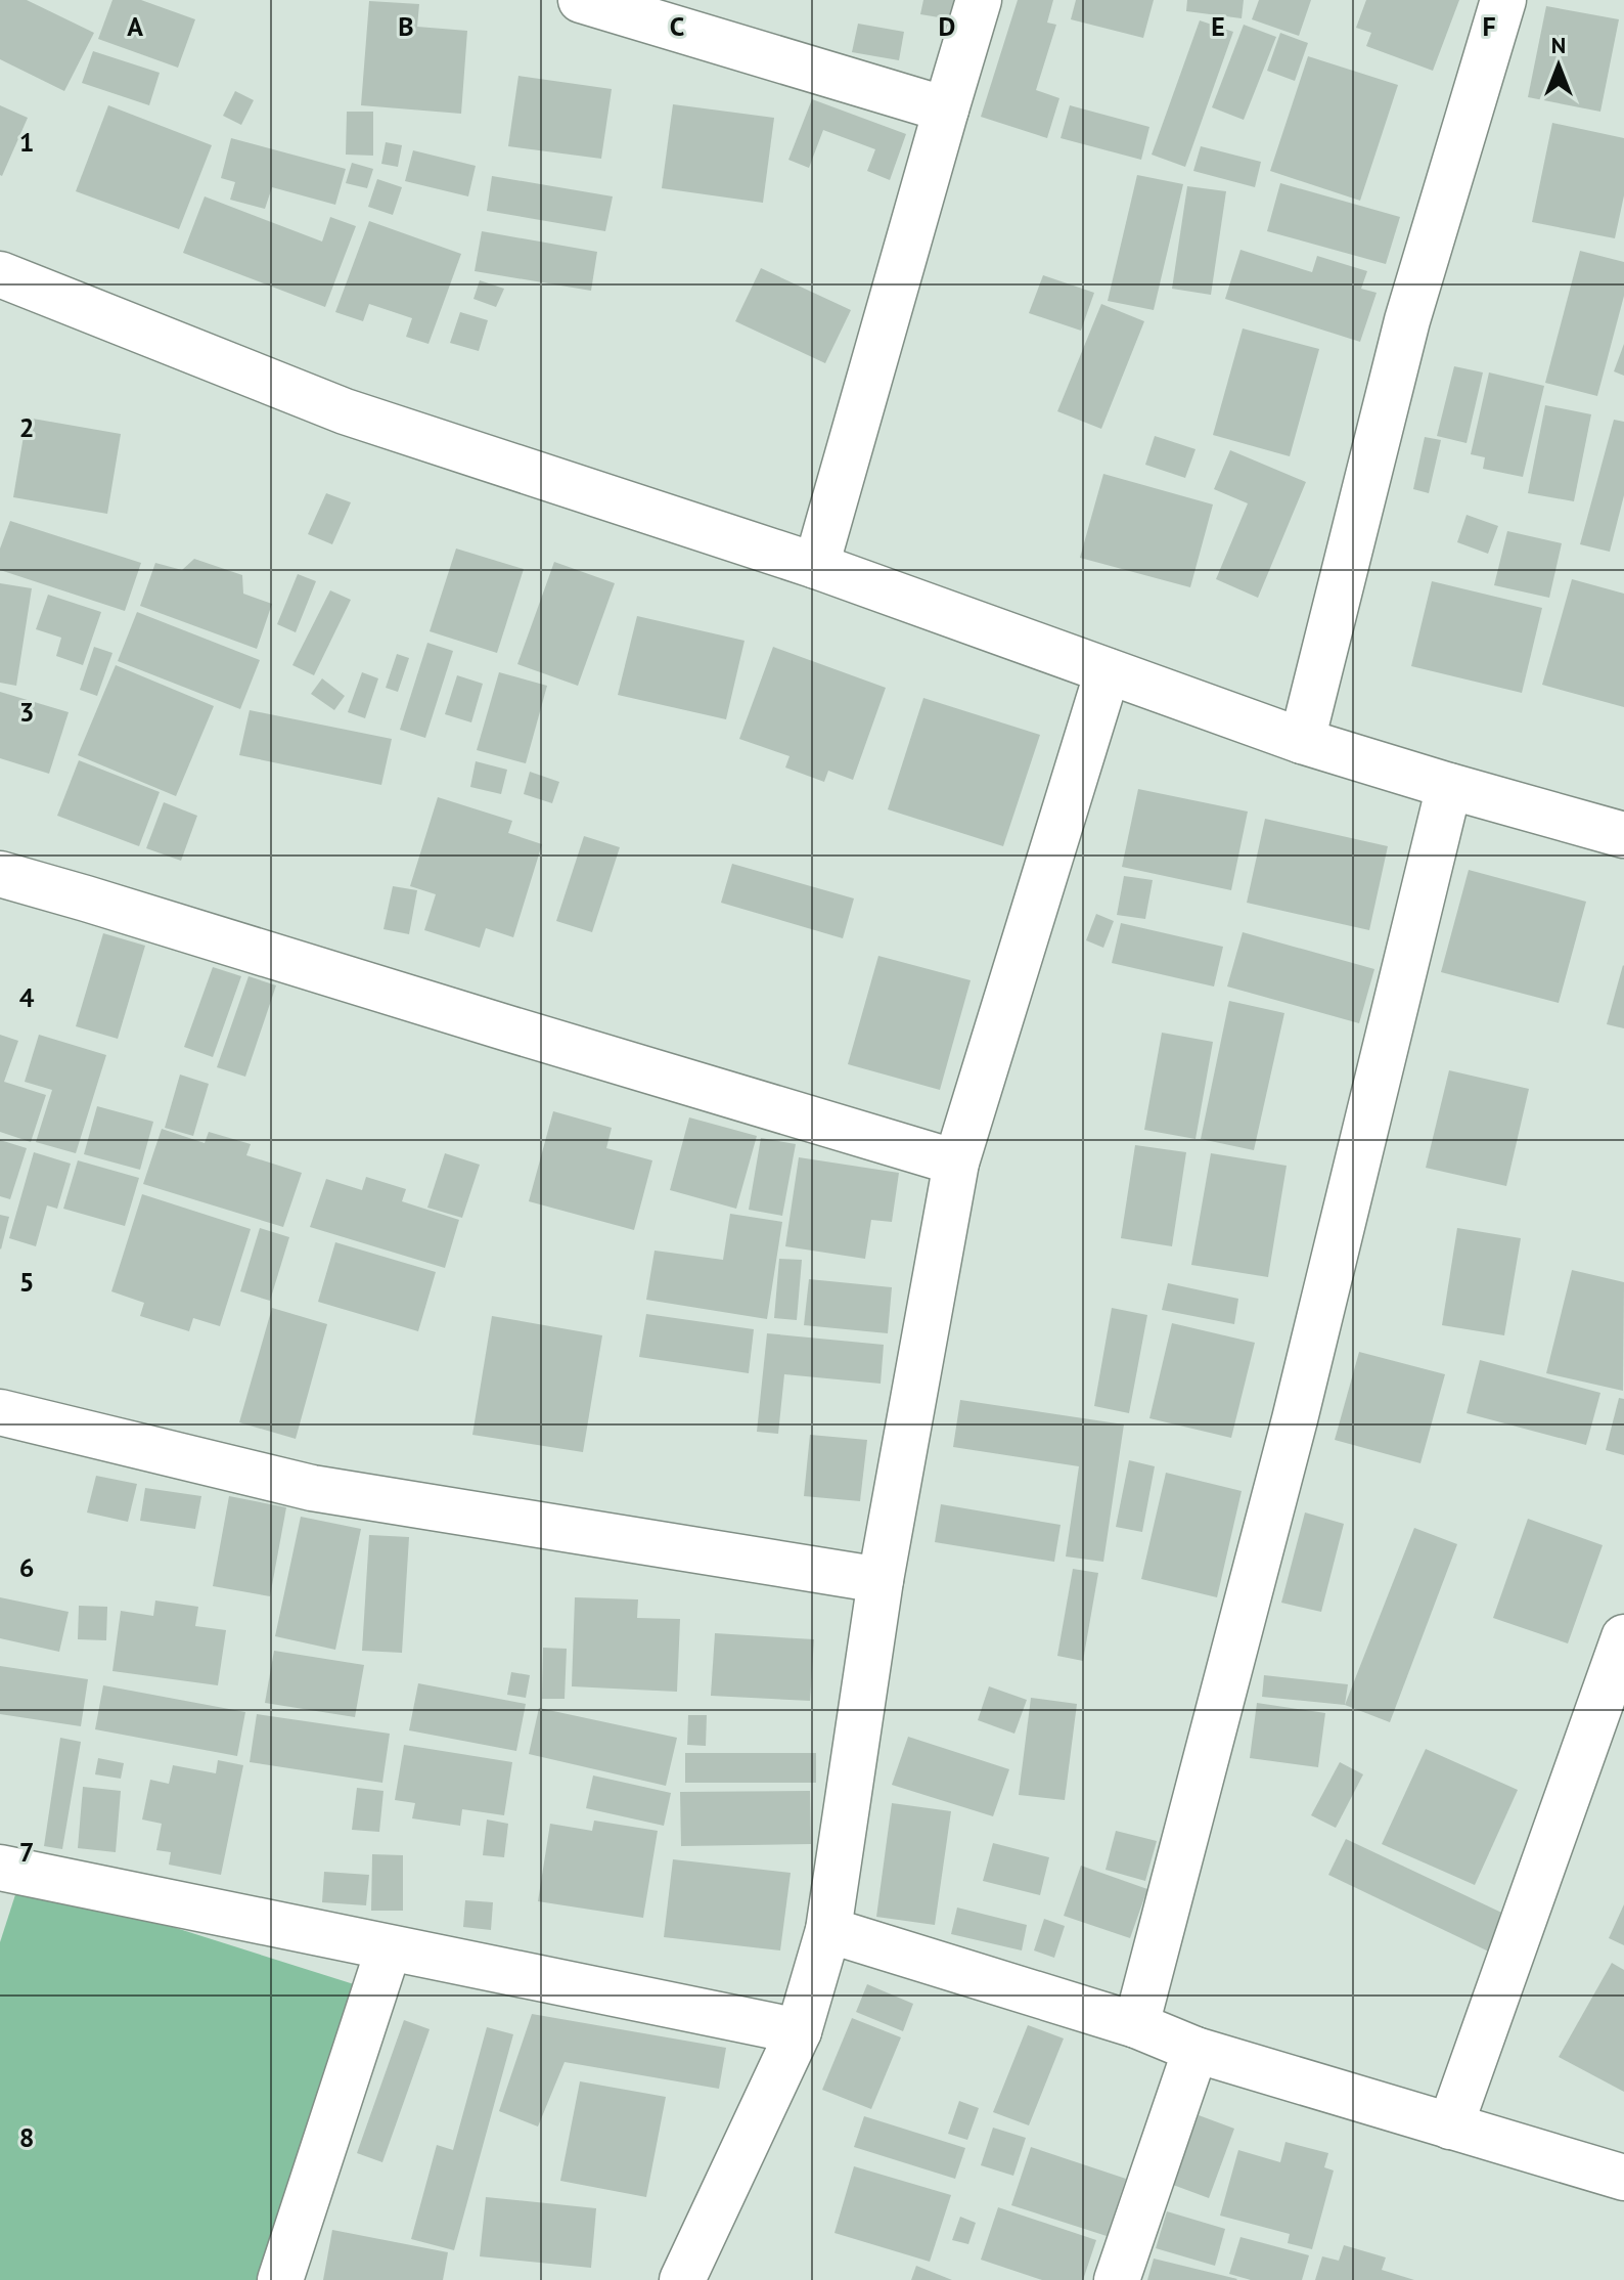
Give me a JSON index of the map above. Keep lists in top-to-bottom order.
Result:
{
  "north": "top",
  "grid": {
    "columns": [
      "A",
      "B",
      "C",
      "D",
      "E",
      "F"
    ],
    "rows": [
      "1",
      "2",
      "3",
      "4",
      "5",
      "6",
      "7",
      "8"
    ]
  }
}
